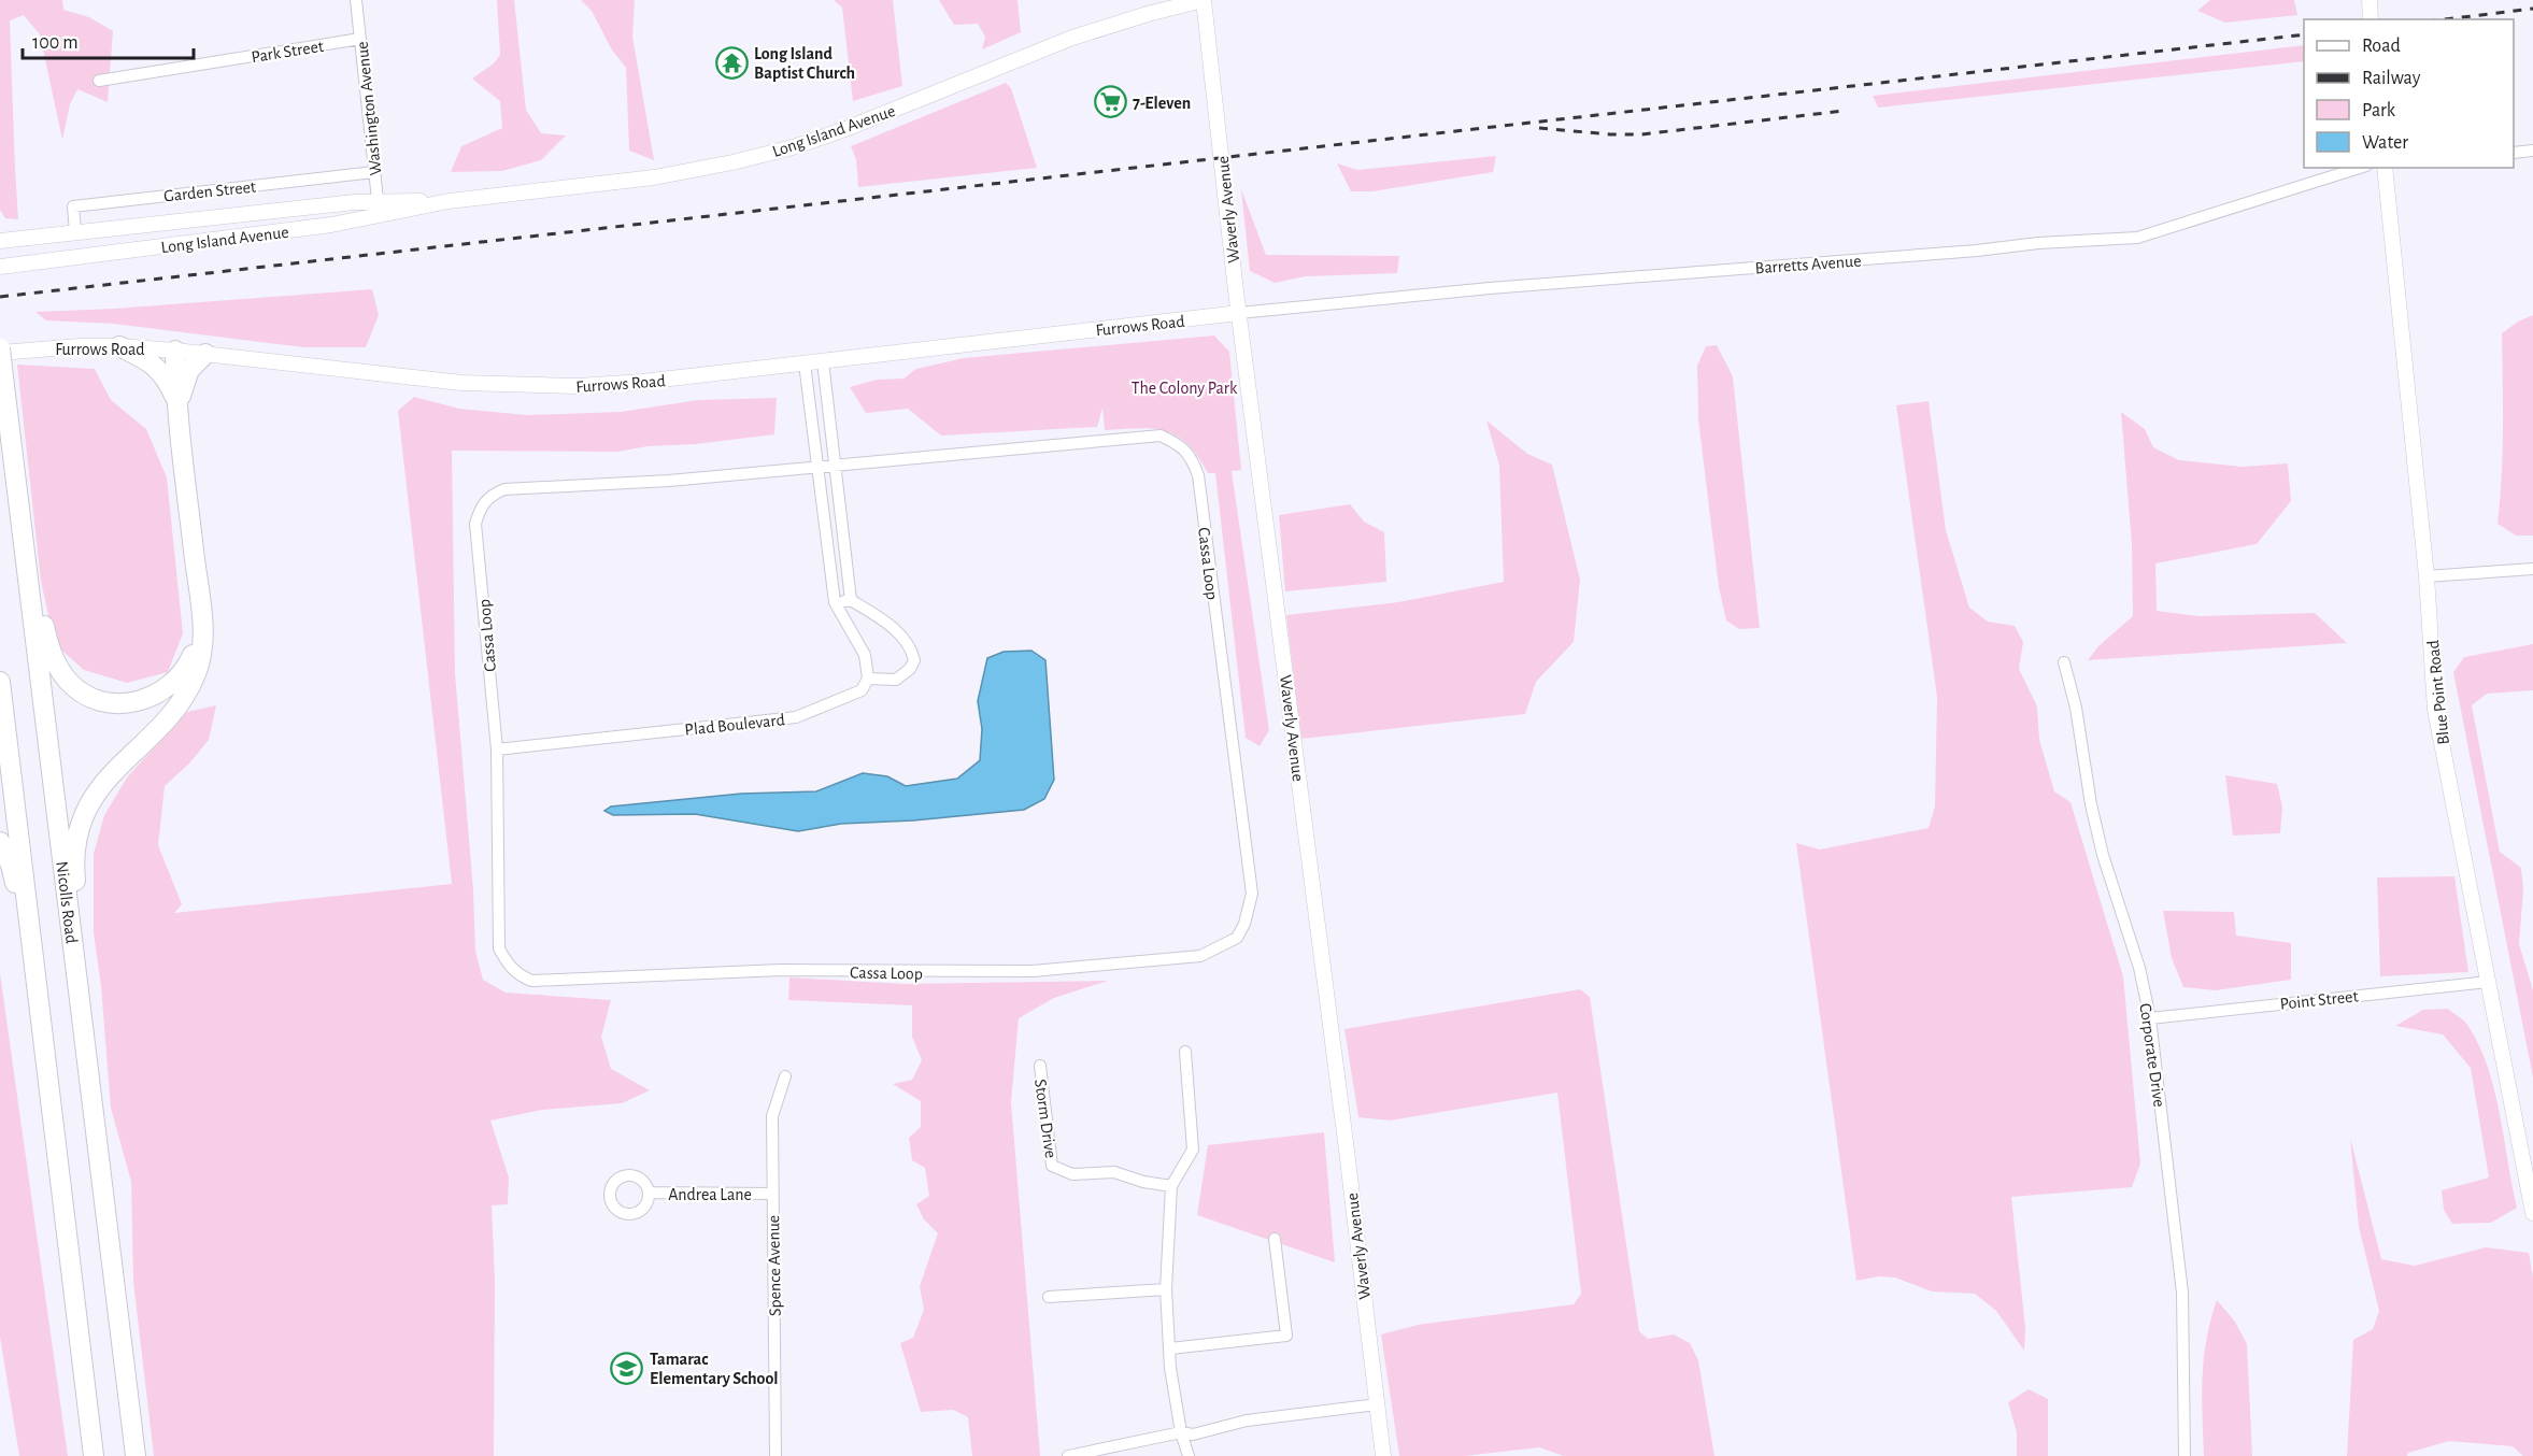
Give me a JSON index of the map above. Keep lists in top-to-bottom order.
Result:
{
  "streets": {
    "highway": ["Nicolls Road"],
    "street": [
      "Park Street",
      "Washington Avenue",
      "Long Island Avenue",
      "Garden Street",
      "Waverly Avenue",
      "Barretts Avenue",
      "Furrows Road",
      "Cassa Loop",
      "Blue Point Road",
      "Plad Boulevard",
      "Point Street",
      "Corporate Drive",
      "Storm Drive",
      "Andrea Lane",
      "Spence Avenue"
    ]
  },
  "crossings": [
    ["Park Street", "Washington Avenue"],
    ["Washington Avenue", "Long Island Avenue"],
    ["Washington Avenue", "Garden Street"],
    ["Long Island Avenue", "Garden Street"],
    ["Long Island Avenue", "Waverly Avenue"],
    ["Waverly Avenue", "Barretts Avenue"],
    ["Waverly Avenue", "Furrows Road"],
    ["Barretts Avenue", "Furrows Road"],
    ["Furrows Road", "Nicolls Road"],
    ["Cassa Loop", "Plad Boulevard"],
    ["Blue Point Road", "Point Street"],
    ["Point Street", "Corporate Drive"],
    ["Andrea Lane", "Spence Avenue"]
  ],
  "parks": ["The Colony Park"],
  "places": {
    "temple": ["Long Island Baptist Church"],
    "supermarket": ["7-Eleven"],
    "school or university": ["Tamarac Elementary School"]
  },
  "legend": [
    "Road",
    "Railway",
    "Park",
    "Water"
  ],
  "scale_bar": "100 m"
}
